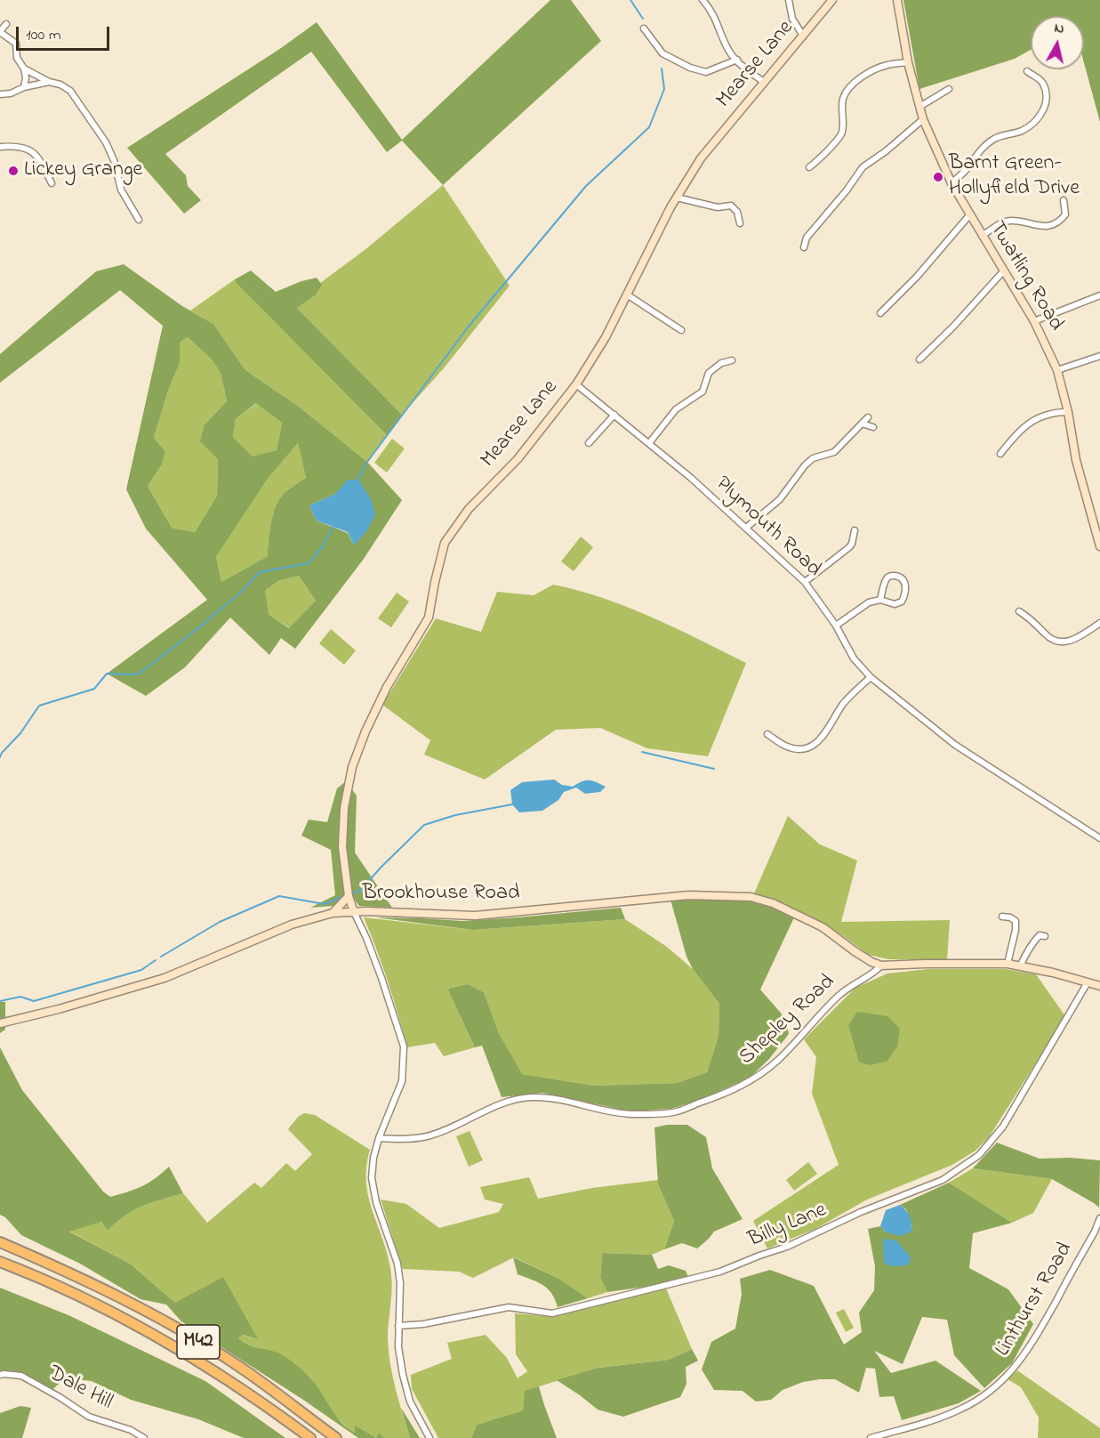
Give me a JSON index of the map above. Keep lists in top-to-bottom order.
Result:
{
  "streets": {
    "highway": ["M42"],
    "street": [
      "Mearse Lane",
      "Twatling Road",
      "Plymouth Road",
      "Brookhouse Road",
      "Shepley Road",
      "Billy Lane",
      "Linthurst Road",
      "Dale Hill"
    ]
  },
  "crossings": [
    ["Mearse Lane", "Plymouth Road"],
    ["Mearse Lane", "Brookhouse Road"],
    ["Brookhouse Road", "Shepley Road"]
  ],
  "places": ["Lickey Grange", "Barnt Green- Hollyfield Drive"],
  "scale_bar": "100 m",
  "north": "top"
}
